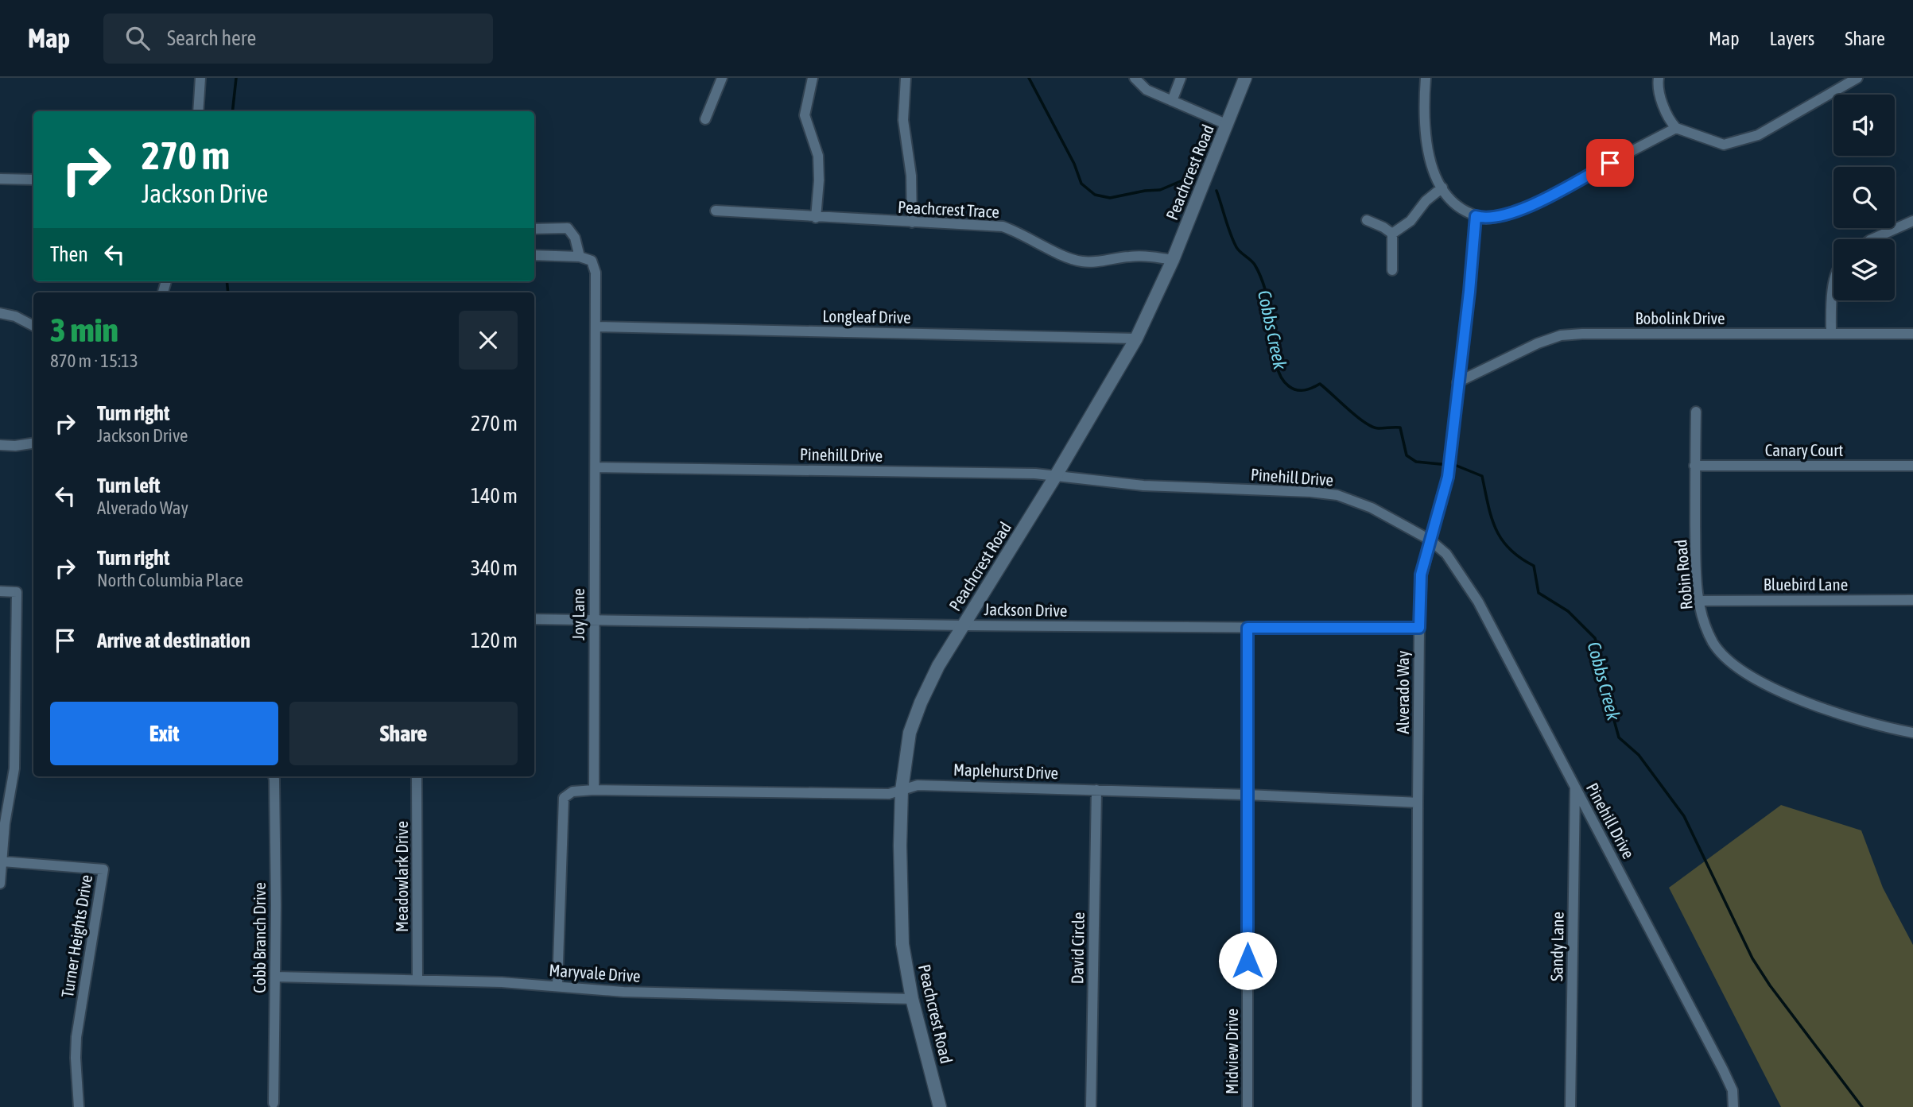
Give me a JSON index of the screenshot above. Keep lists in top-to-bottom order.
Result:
{
  "streets": {
    "street": [
      "Peachcrest Road",
      "Peachcrest Trace",
      "Longleaf Drive",
      "Bobolink Drive",
      "Canary Court",
      "Pinehill Drive",
      "Robin Road",
      "Bluebird Lane",
      "Jackson Drive",
      "Joy Lane",
      "Alverado Way",
      "Maplehurst Drive",
      "Meadowlark Drive",
      "Turner Heights Drive",
      "Cobb Branch Drive",
      "Sandy Lane",
      "David Circle",
      "Maryvale Drive",
      "Midview Drive"
    ]
  },
  "crossings": [
    ["Peachcrest Road", "Peachcrest Trace"],
    ["Peachcrest Road", "Longleaf Drive"],
    ["Peachcrest Road", "Pinehill Drive"],
    ["Peachcrest Road", "Jackson Drive"],
    ["Peachcrest Road", "Maplehurst Drive"],
    ["Peachcrest Road", "Maryvale Drive"],
    ["Longleaf Drive", "Joy Lane"],
    ["Bobolink Drive", "Alverado Way"],
    ["Canary Court", "Robin Road"],
    ["Pinehill Drive", "Joy Lane"],
    ["Pinehill Drive", "Alverado Way"],
    ["Pinehill Drive", "Sandy Lane"],
    ["Robin Road", "Bluebird Lane"],
    ["Jackson Drive", "Joy Lane"],
    ["Jackson Drive", "Alverado Way"],
    ["Jackson Drive", "Midview Drive"],
    ["Joy Lane", "Maplehurst Drive"],
    ["Alverado Way", "Maplehurst Drive"],
    ["Maplehurst Drive", "David Circle"],
    ["Maplehurst Drive", "Midview Drive"],
    ["Meadowlark Drive", "Maryvale Drive"],
    ["Cobb Branch Drive", "Maryvale Drive"]
  ],
  "water": ["Cobbs Creek"],
  "page": {
    "header": "Map",
    "search": "Search here",
    "nav": ["Map", "Layers", "Share"],
    "turn": ["270 m", "Jackson Drive"],
    "then": "Then",
    "heading": ["3 min", "870 m · 15:13"],
    "list": [
      {
        "name": "Turn right",
        "note": "Jackson Drive",
        "value": "270 m"
      },
      {
        "name": "Turn left",
        "note": "Alverado Way",
        "value": "140 m"
      },
      {
        "name": "Turn right",
        "note": "North Columbia Place",
        "value": "340 m"
      },
      {
        "name": "Arrive at destination",
        "value": "120 m"
      }
    ],
    "buttons": ["Exit", "Share"]
  }
}
